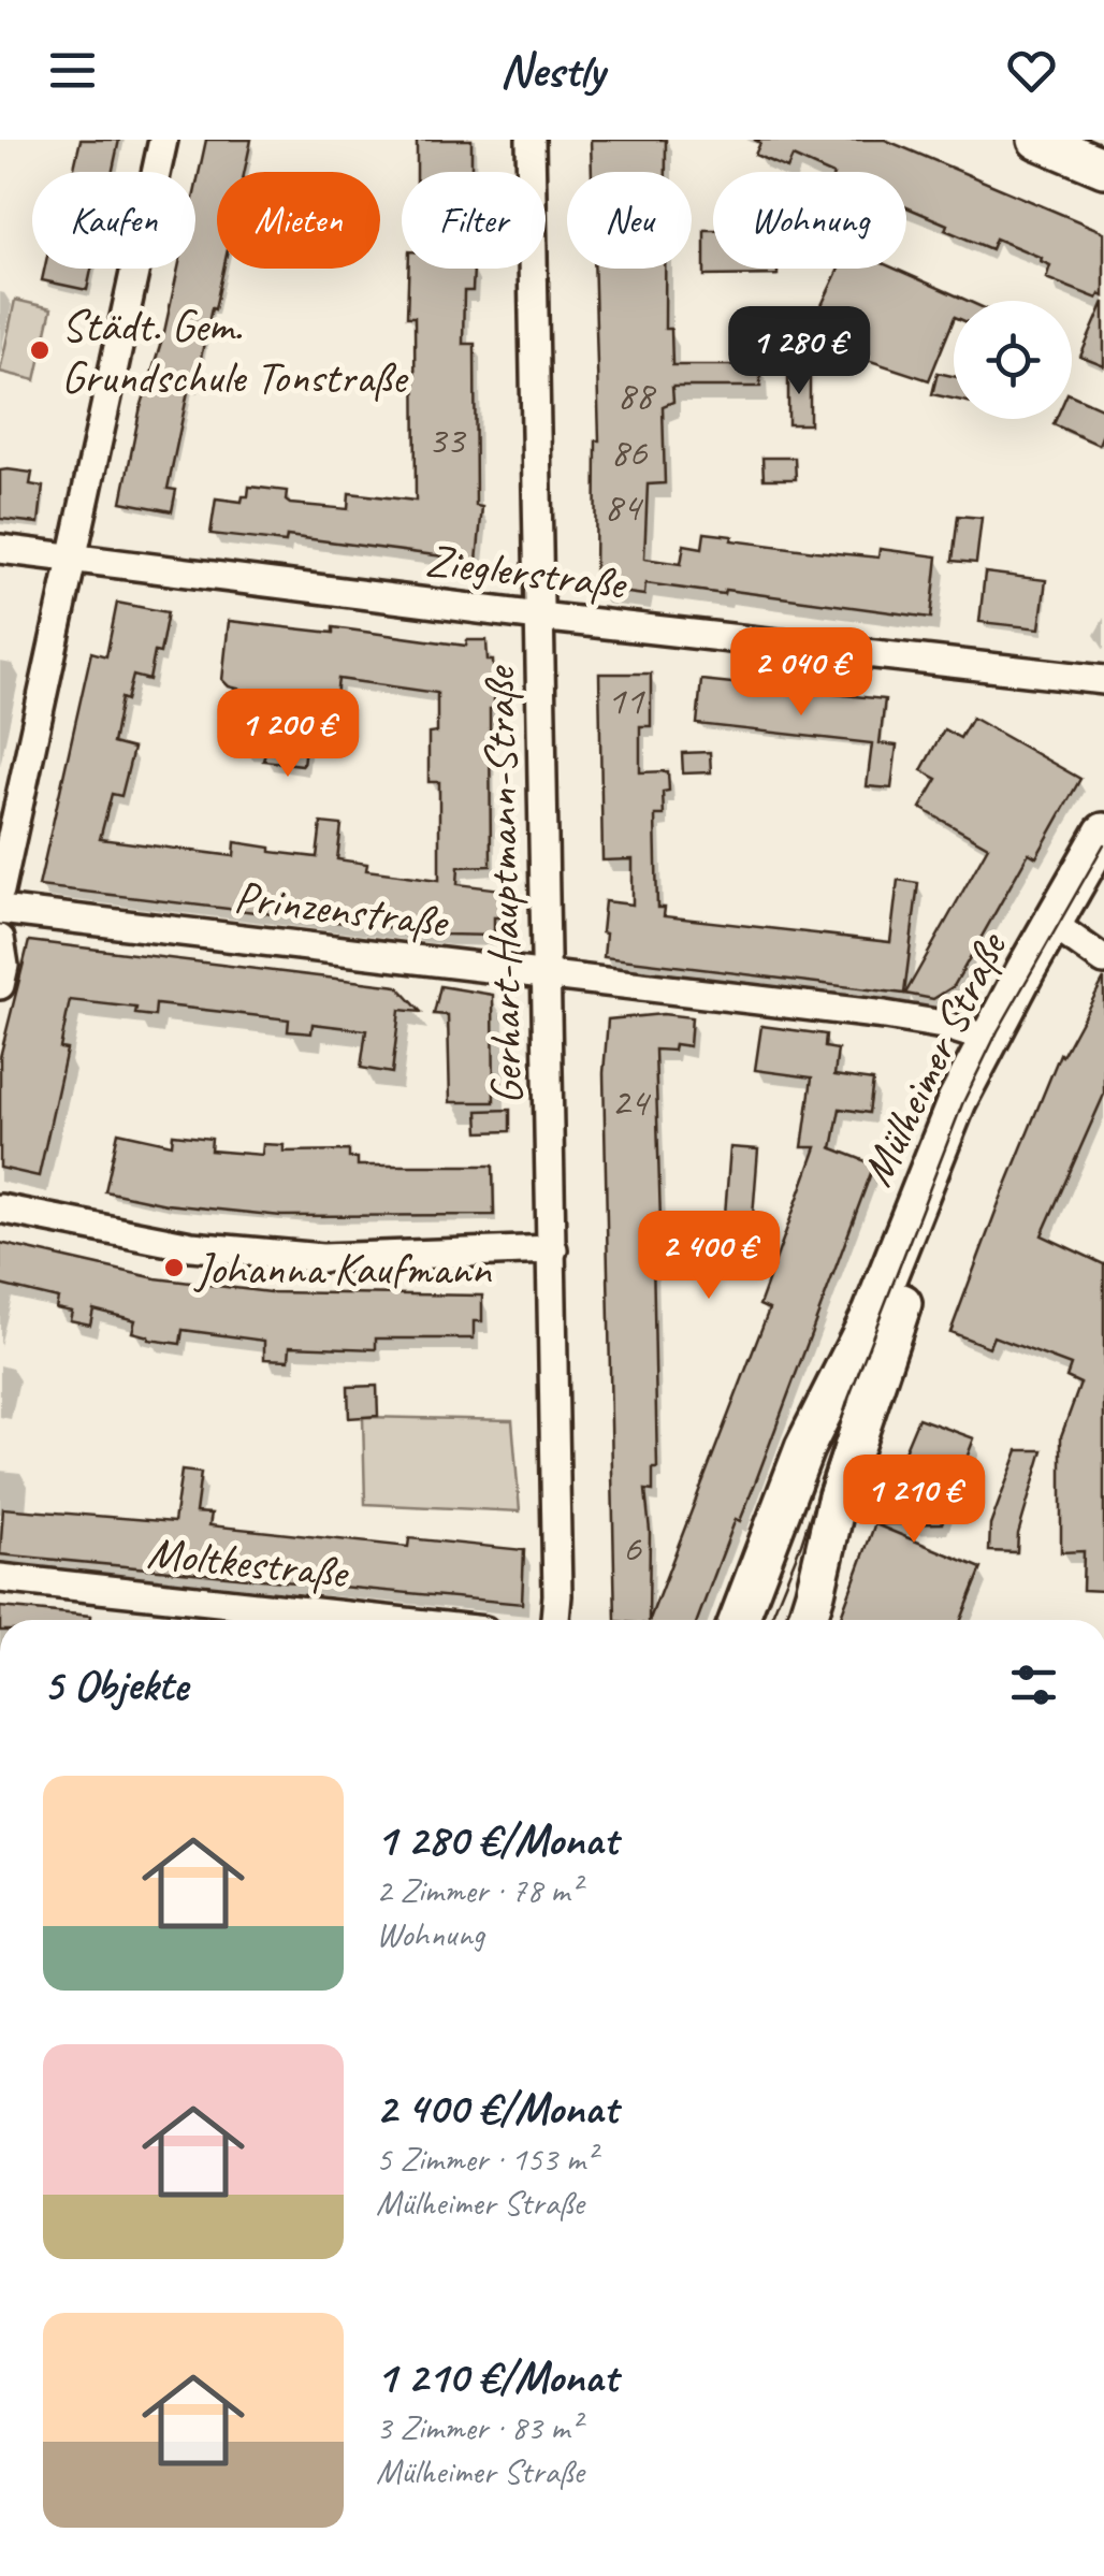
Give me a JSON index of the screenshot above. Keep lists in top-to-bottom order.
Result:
{
  "streets": {
    "main road": ["Mülheimer Straße"],
    "street": [
      "Zieglerstraße",
      "Gerhart-Hauptmann-Straße",
      "Prinzenstraße",
      "Moltkestraße"
    ]
  },
  "crossings": [
    ["Zieglerstraße", "Gerhart-Hauptmann-Straße"],
    ["Gerhart-Hauptmann-Straße", "Prinzenstraße"],
    ["Prinzenstraße", "Mülheimer Straße"]
  ],
  "places": ["Städt. Gem. Grundschule Tonstraße", "Johanna Kaufmann"],
  "house_numbers": [
    "88",
    "33",
    "86",
    "84",
    "11",
    "24",
    "6"
  ],
  "page": {
    "header": "Nestly",
    "chip": [
      "Kaufen",
      "Mieten",
      "Filter",
      "Neu",
      "Wohnung"
    ],
    "price": [
      "1 280 €",
      "2 040 €",
      "1 200 €",
      "2 400 €",
      "1 210 €"
    ],
    "heading": "5 Objekte",
    "list": [
      {
        "name": "1 280 €/Monat",
        "note": "2 Zimmer · 78 m² · Wohnung"
      },
      {
        "name": "2 400 €/Monat",
        "note": "5 Zimmer · 153 m² · Mülheimer Straße"
      },
      {
        "name": "1 210 €/Monat",
        "note": "3 Zimmer · 83 m² · Mülheimer Straße"
      }
    ]
  }
}
